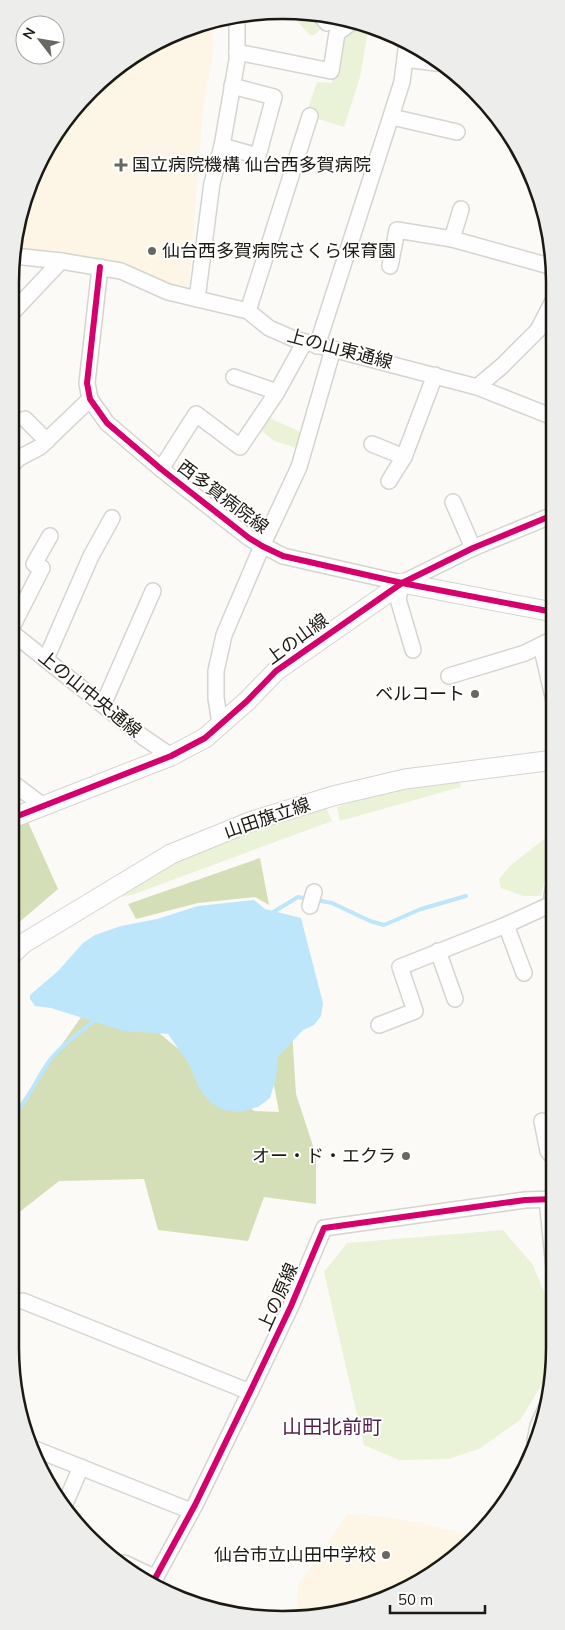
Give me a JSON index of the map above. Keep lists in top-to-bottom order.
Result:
{
  "streets": {
    "street": [
      "上の山東通線",
      "西多賀病院線",
      "上の山線",
      "上の山中央通線",
      "山田旗立線",
      "上の原線"
    ]
  },
  "crossings": [
    ["西多賀病院線", "上の山線"],
    ["上の山線", "上の山中央通線"]
  ],
  "districts": ["山田北前町"],
  "places": {
    "health": ["国立病院機構 仙台西多賀病院"],
    "other": [
      "仙台西多賀病院さくら保育園",
      "ベルコート",
      "オー・ド・エクラ",
      "仙台市立山田中学校"
    ]
  },
  "scale_bar": "50 m",
  "north": "top left"
}
